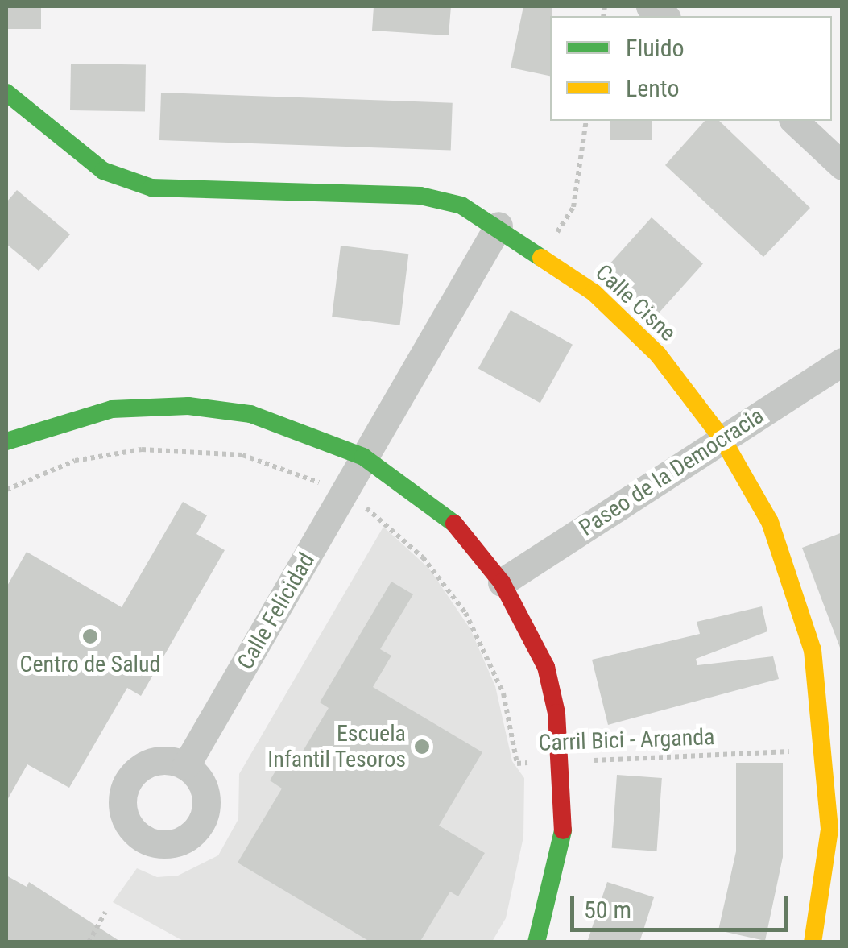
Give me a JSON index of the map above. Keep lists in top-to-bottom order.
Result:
{
  "streets": {
    "street": ["Calle Cisne", "Paseo de la Democracia", "Calle Felicidad"],
    "path": ["Carril Bici - Arganda"]
  },
  "crossings": [
    ["Calle Cisne", "Paseo de la Democracia"],
    ["Calle Cisne", "Calle Felicidad"],
    ["Calle Cisne", "Carril Bici - Arganda"],
    ["Calle Felicidad", "Carril Bici - Arganda"]
  ],
  "places": ["Centro de Salud", "Escuela Infantil Tesoros"],
  "legend": ["Fluido", "Lento"],
  "scale_bar": "50 m"
}
